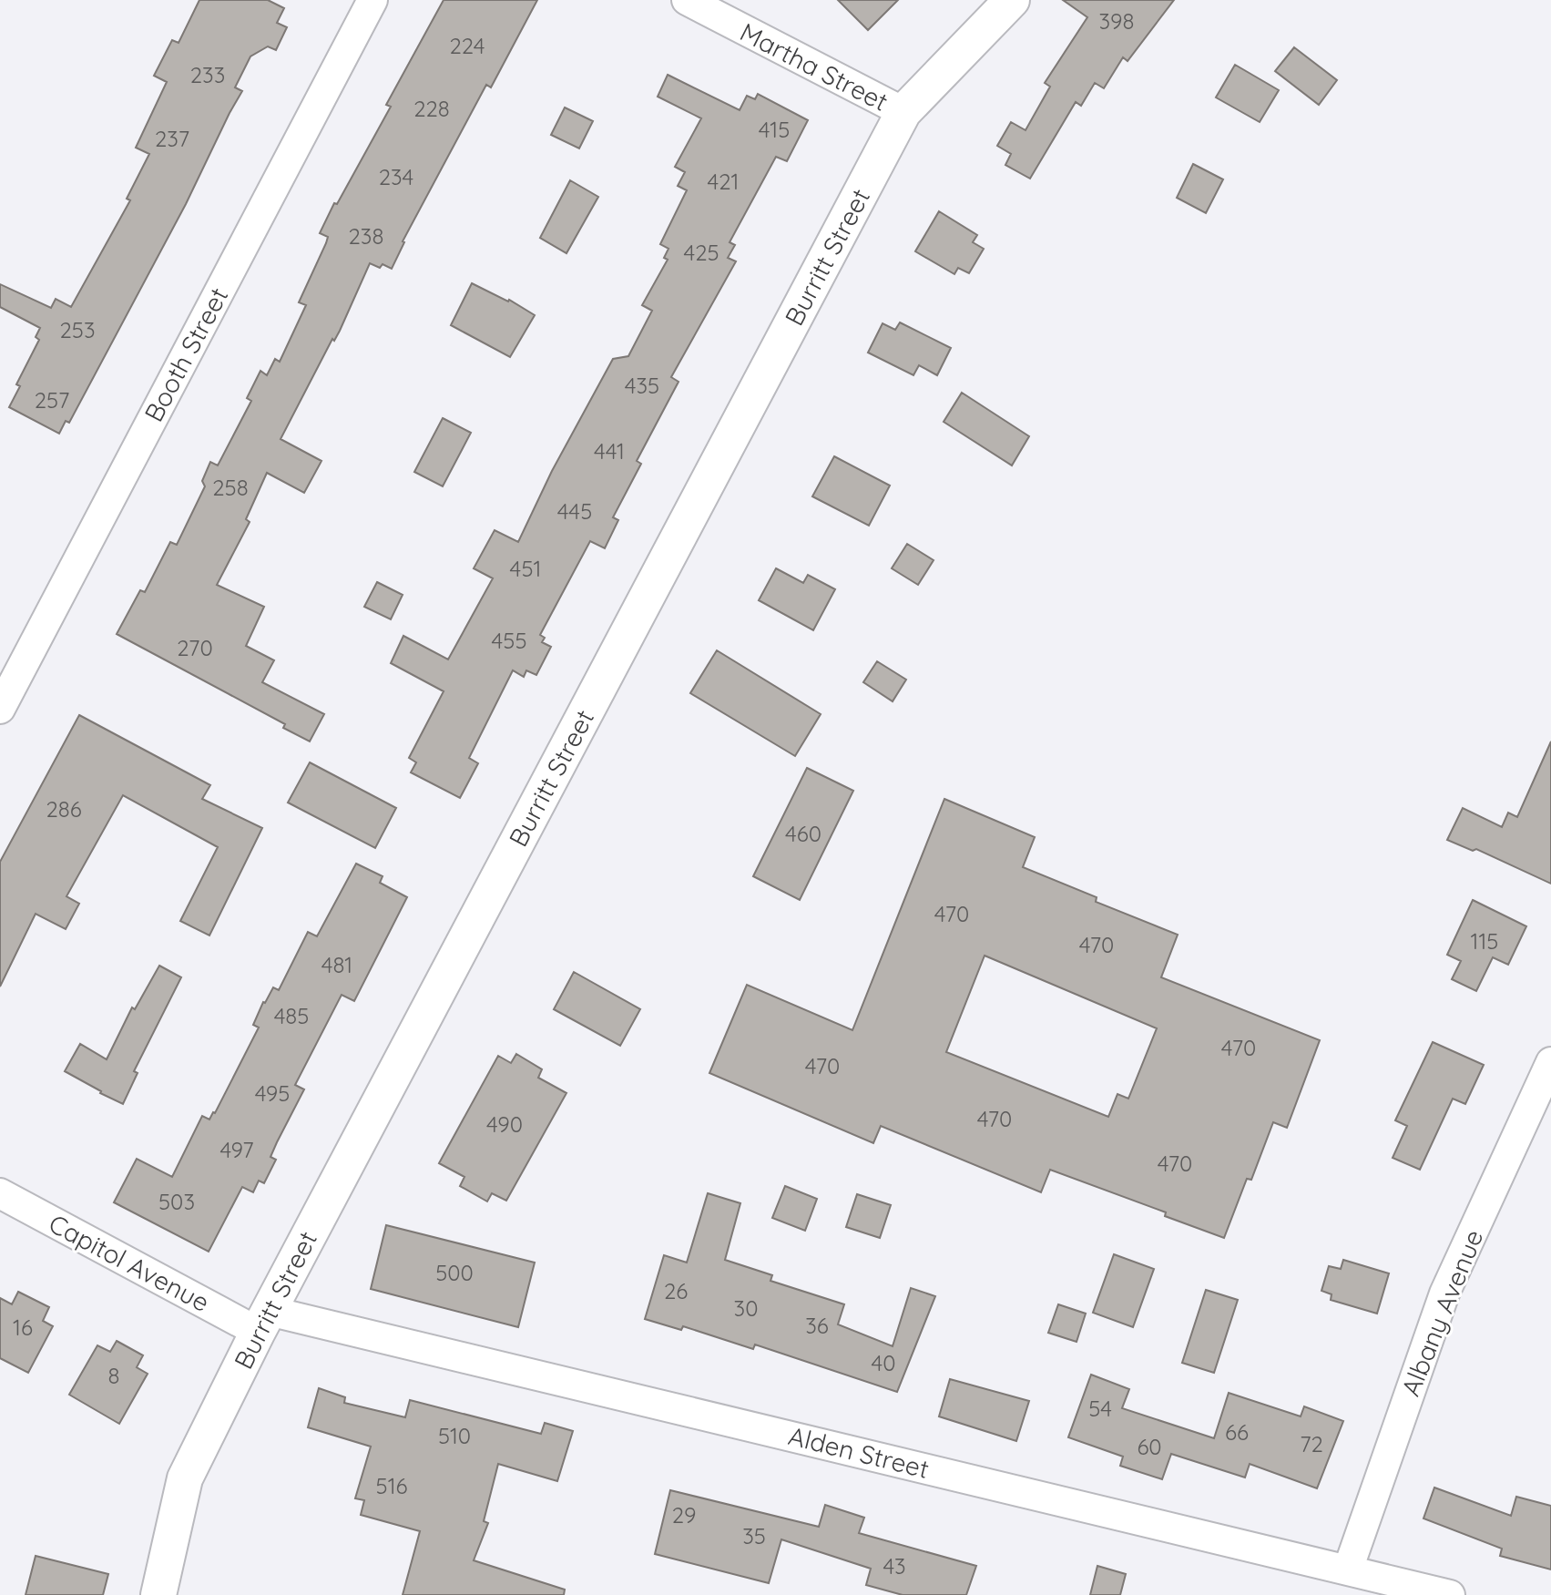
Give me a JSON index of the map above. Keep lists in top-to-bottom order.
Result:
{
  "streets": {
    "street": [
      "Martha Street",
      "Burritt Street",
      "Booth Street",
      "Capitol Avenue",
      "Albany Avenue",
      "Alden Street"
    ]
  },
  "crossings": [
    ["Martha Street", "Burritt Street"],
    ["Burritt Street", "Capitol Avenue"],
    ["Burritt Street", "Alden Street"],
    ["Capitol Avenue", "Alden Street"],
    ["Albany Avenue", "Alden Street"]
  ],
  "house_numbers": [
    "398",
    "224",
    "233",
    "228",
    "415",
    "237",
    "234",
    "421",
    "238",
    "425",
    "253",
    "435",
    "257",
    "441",
    "258",
    "445",
    "451",
    "455",
    "270",
    "286",
    "460",
    "470",
    "115",
    "470",
    "481",
    "485",
    "470",
    "470",
    "495",
    "470",
    "490",
    "497",
    "470",
    "503",
    "500",
    "26",
    "30",
    "36",
    "16",
    "40",
    "8",
    "54",
    "66",
    "510",
    "72",
    "60",
    "516",
    "29",
    "35",
    "43"
  ]
}
